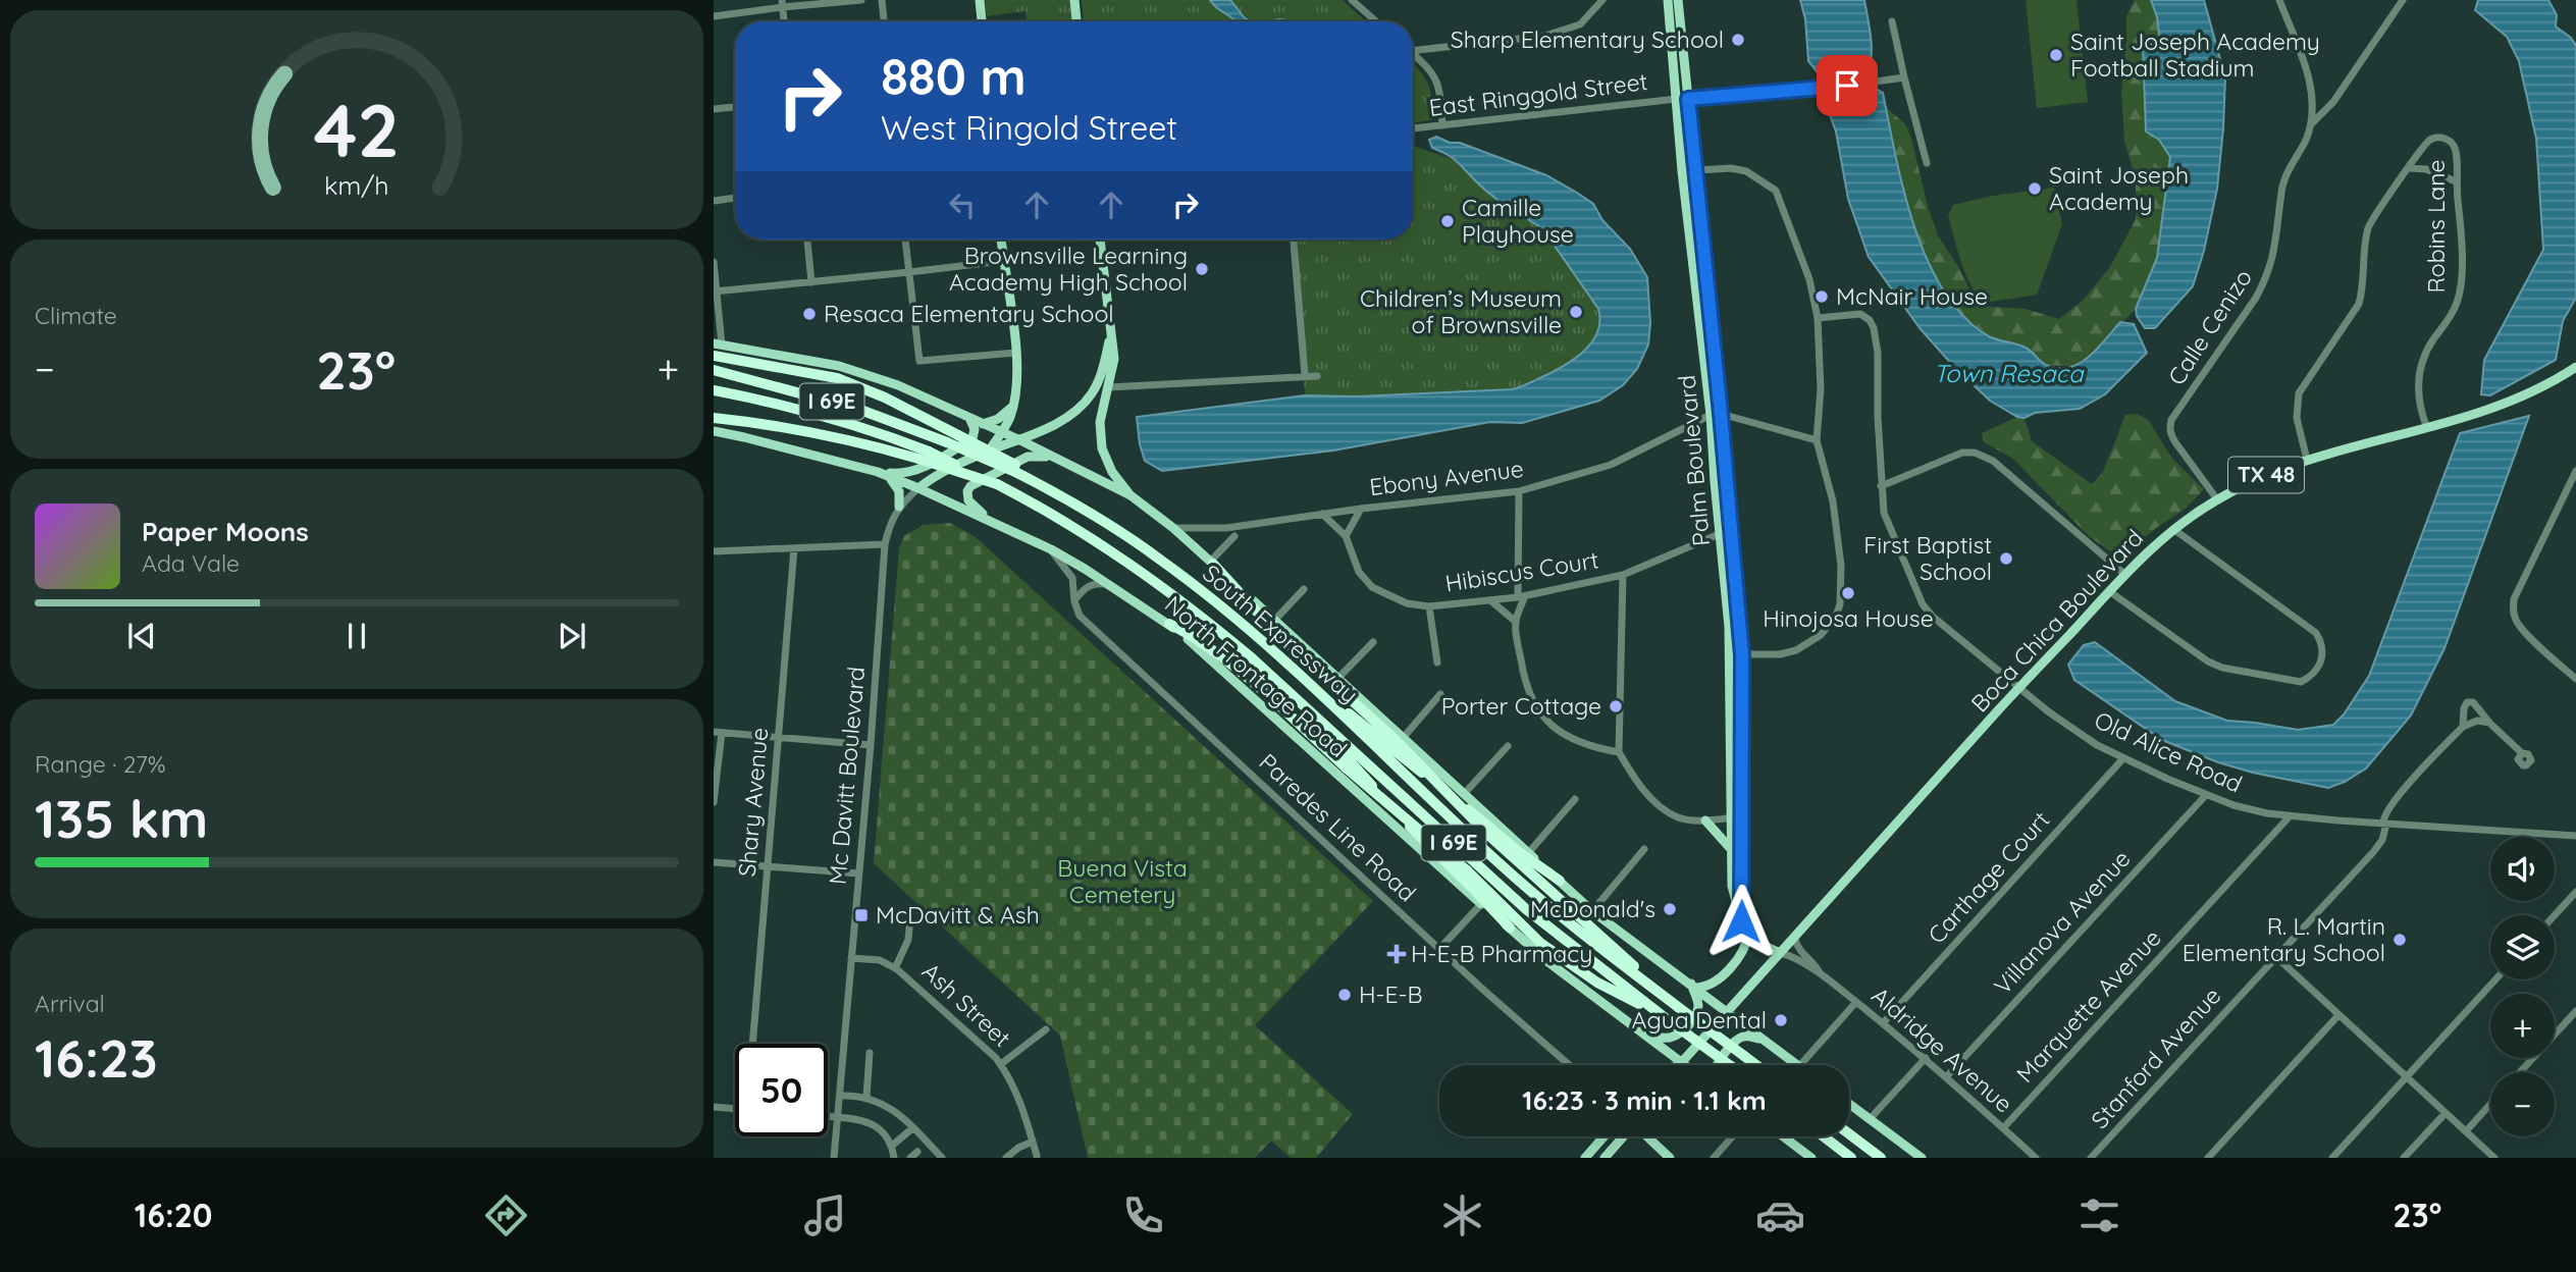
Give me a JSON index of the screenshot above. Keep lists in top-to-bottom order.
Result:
{
  "streets": {
    "highway": ["I 69E", "South Expressway"],
    "main road": [
      "Palm Boulevard",
      "TX 48",
      "Boca Chica Boulevard",
      "North Frontage Road",
      "Mc Davitt Boulevard"
    ],
    "street": [
      "East Ringgold Street",
      "Robins Lane",
      "Calle Cenizo",
      "Ebony Avenue",
      "Hibiscus Court",
      "Old Alice Road",
      "Shary Avenue",
      "Paredes Line Road",
      "Carthage Court",
      "Villanova Avenue",
      "Ash Street",
      "Marquette Avenue",
      "Aldridge Avenue",
      "Stanford Avenue"
    ]
  },
  "crossings": [
    ["East Ringgold Street", "Palm Boulevard"],
    ["Robins Lane", "Boca Chica Boulevard"],
    ["Calle Cenizo", "Boca Chica Boulevard"],
    ["I 69E", "South Expressway"],
    ["Palm Boulevard", "Ebony Avenue"],
    ["Palm Boulevard", "Hibiscus Court"],
    ["Ebony Avenue", "Hibiscus Court"],
    ["Ebony Avenue", "South Expressway"],
    ["Boca Chica Boulevard", "South Expressway"],
    ["Boca Chica Boulevard", "North Frontage Road"],
    ["Boca Chica Boulevard", "Old Alice Road"],
    ["Boca Chica Boulevard", "Aldridge Avenue"],
    ["South Expressway", "Mc Davitt Boulevard"],
    ["North Frontage Road", "Mc Davitt Boulevard"],
    ["North Frontage Road", "Paredes Line Road"],
    ["Old Alice Road", "Carthage Court"],
    ["Old Alice Road", "Villanova Avenue"],
    ["Old Alice Road", "Marquette Avenue"],
    ["Old Alice Road", "Stanford Avenue"],
    ["Mc Davitt Boulevard", "Ash Street"],
    ["Carthage Court", "Aldridge Avenue"],
    ["Villanova Avenue", "Aldridge Avenue"],
    ["Marquette Avenue", "Aldridge Avenue"]
  ],
  "water": ["Town Resaca"],
  "parks": ["Buena Vista Cemetery"],
  "places": {
    "other": [
      "Sharp Elementary School",
      "Saint Joseph Academy Football Stadium",
      "Saint Joseph Academy",
      "Camille Playhouse",
      "Brownsville Learning Academy High School",
      "McNair House",
      "Children’s Museum of Brownsville",
      "Resaca Elementary School",
      "First Baptist School",
      "Hinojosa House",
      "Porter Cottage",
      "McDonald's",
      "R. L. Martin Elementary School",
      "H-E-B",
      "Agua Dental"
    ],
    "transit": ["McDavitt & Ash"],
    "health": ["H-E-B Pharmacy"]
  },
  "page": {
    "turn": ["880 m", "West Ringold Street"],
    "tile": [
      "Climate",
      ["Range · 27%", "135 km"],
      ["Arrival", "16:23"]
    ],
    "heat": ["−", "23°", "+"],
    "song": ["Paper Moons", "Ada Vale"],
    "map_buttons": ["+", "−"],
    "limit": "50",
    "trip": "16:23 · 3 min · 1.1 km",
    "tabs": ["16:20", "23°"],
    "gauge": ["42", "km/h"]
  }
}
